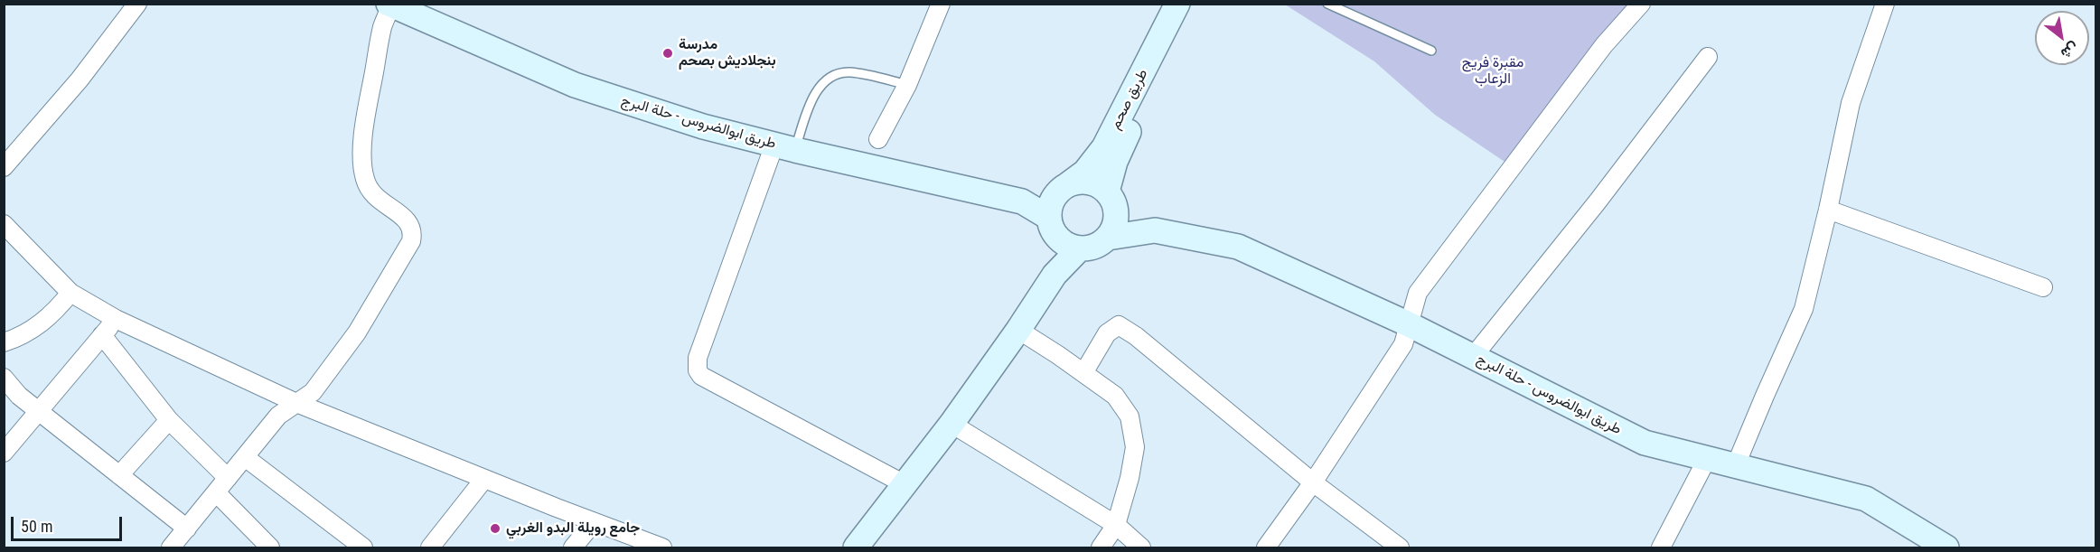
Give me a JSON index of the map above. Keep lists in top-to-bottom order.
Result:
{
  "streets": {
    "main road": ["طريق صحم", "طريق ابوالضروس - حلة البرج"]
  },
  "crossings": [
    ["طريق صحم", "طريق ابوالضروس - حلة البرج"]
  ],
  "parks": ["مقبرة فريج الزعاب"],
  "places": ["مدرسة بنجلاديش بصحم", "جامع رويلة البدو الغربي"],
  "scale_bar": "50 m",
  "north": "bottom right"
}
